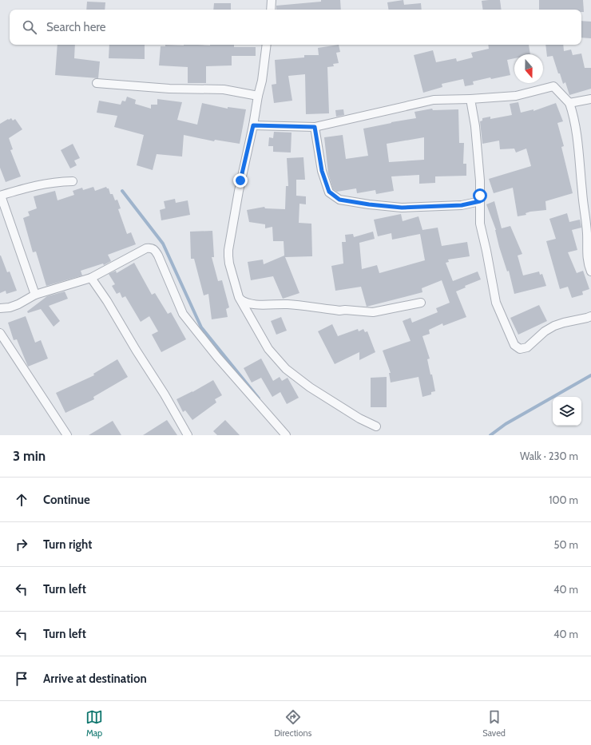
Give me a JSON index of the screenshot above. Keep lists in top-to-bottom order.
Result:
{
  "north": "bottom",
  "page": {
    "search": "Search here",
    "heading": ["3 min", "Walk · 230 m"],
    "list": [
      ["Continue", "100 m"],
      ["Turn right", "50 m"],
      ["Turn left", "40 m"],
      ["Turn left", "40 m"],
      "Arrive at destination"
    ],
    "nav": ["Map", "Directions", "Saved"]
  }
}
